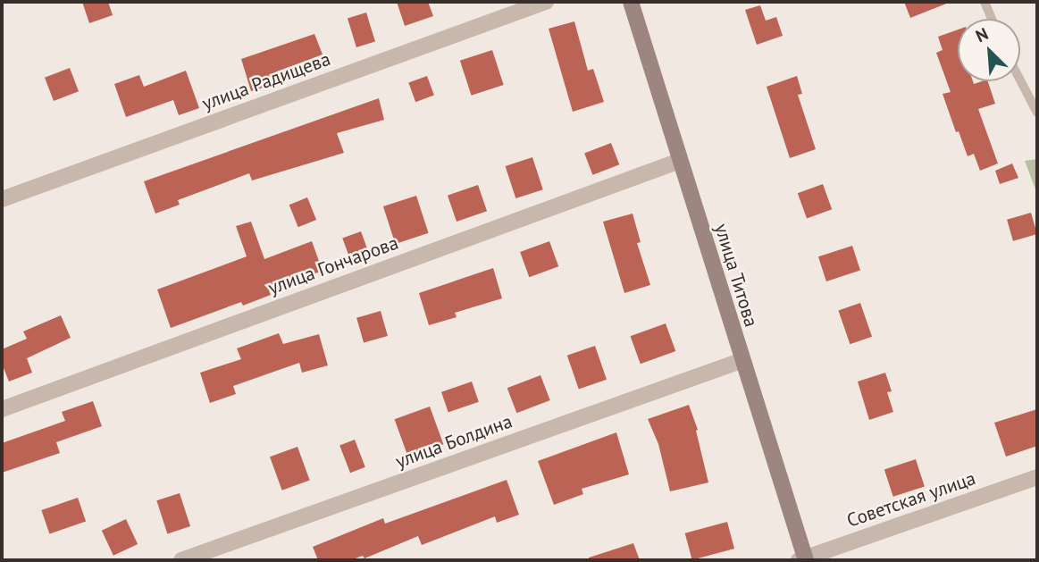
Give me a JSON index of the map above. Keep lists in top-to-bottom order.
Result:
{
  "streets": {
    "main road": ["улица Титова"],
    "street": [
      "улица Радищева",
      "улица Гончарова",
      "улица Болдина",
      "Советская улица"
    ]
  },
  "crossings": [
    ["улица Гончарова", "улица Титова"],
    ["улица Титова", "улица Болдина"],
    ["улица Титова", "Советская улица"]
  ],
  "north": "top left"
}
